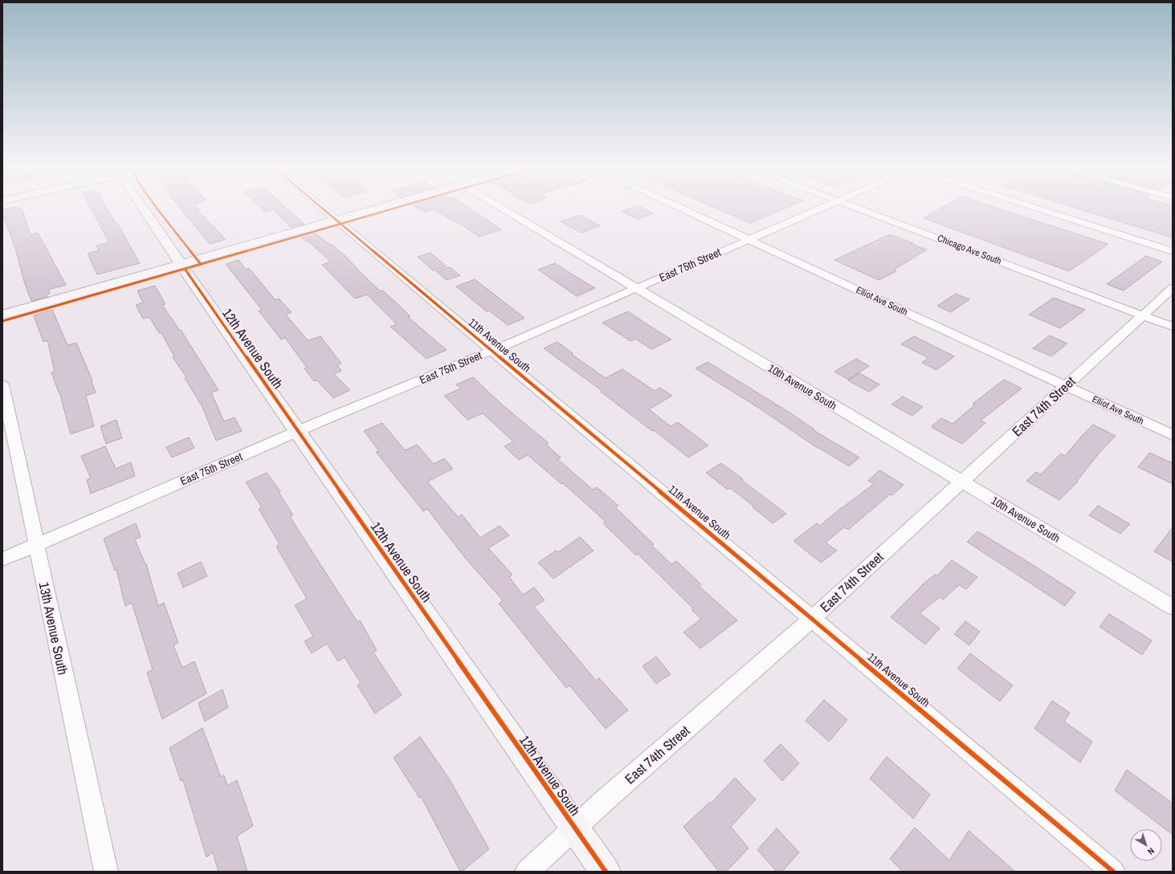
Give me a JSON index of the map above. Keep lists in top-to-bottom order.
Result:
{
  "streets": {
    "street": [
      "Chicago Ave South",
      "East 75th Street",
      "Elliot Ave South",
      "11th Avenue South",
      "12th Avenue South",
      "10th Avenue South",
      "East 74th Street",
      "13th Avenue South"
    ]
  },
  "crossings": [
    ["Chicago Ave South", "East 74th Street"],
    ["East 75th Street", "Elliot Ave South"],
    ["East 75th Street", "11th Avenue South"],
    ["East 75th Street", "12th Avenue South"],
    ["East 75th Street", "10th Avenue South"],
    ["East 75th Street", "13th Avenue South"],
    ["Elliot Ave South", "East 74th Street"],
    ["11th Avenue South", "East 74th Street"],
    ["12th Avenue South", "East 74th Street"],
    ["10th Avenue South", "East 74th Street"]
  ],
  "north": "bottom right"
}
